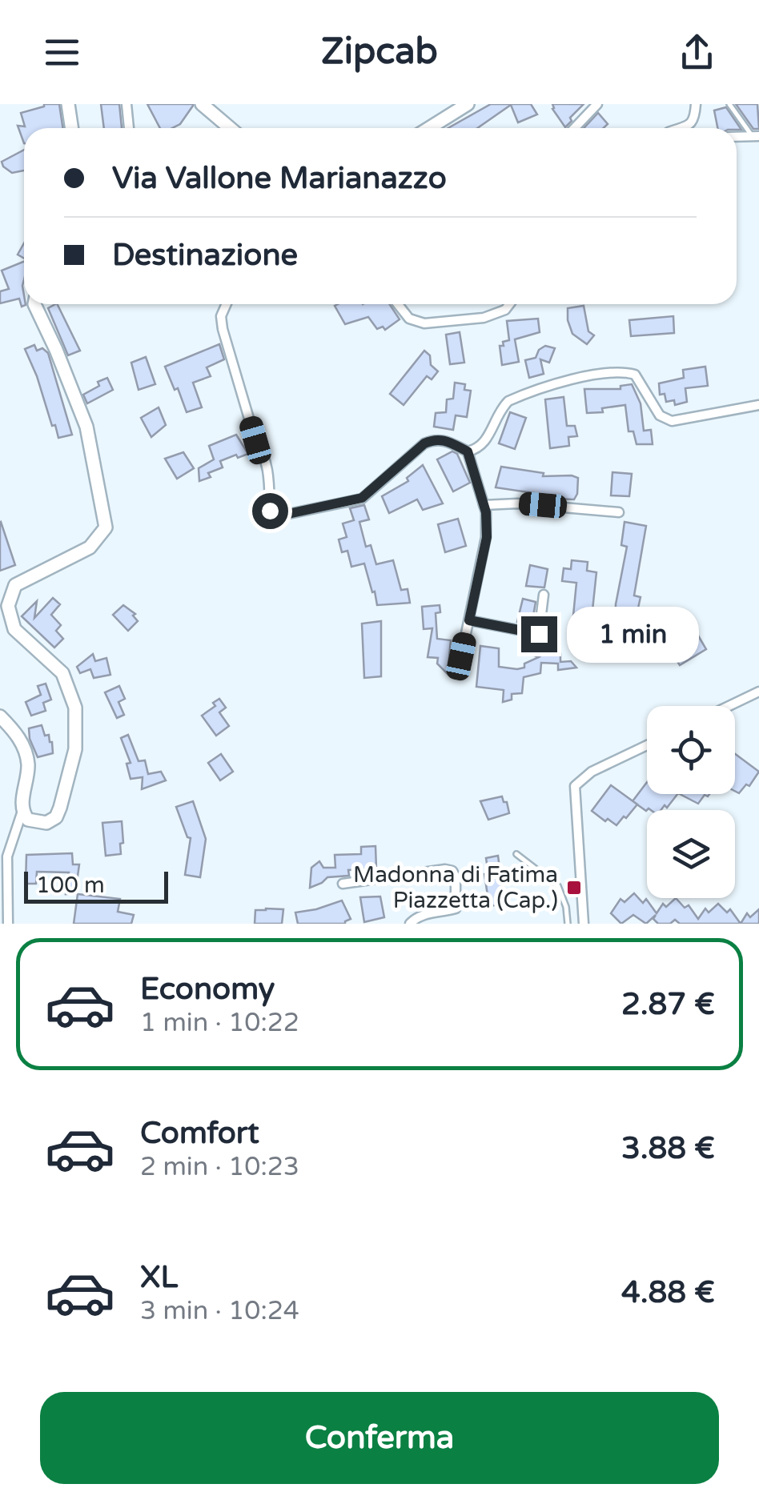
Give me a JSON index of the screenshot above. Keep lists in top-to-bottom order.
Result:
{
  "places": {
    "transit": ["Madonna di Fatima Piazzetta (Cap.)"]
  },
  "scale_bar": "100 m",
  "page": {
    "header": "Zipcab",
    "banner": ["Via Vallone Marianazzo", "Destinazione"],
    "bubble": "1 min",
    "scale": "100 m",
    "list": [
      {
        "name": "Economy",
        "note": "1 min · 10:22",
        "value": "2.87 €"
      },
      {
        "name": "Comfort",
        "note": "2 min · 10:23",
        "value": "3.88 €"
      },
      {
        "name": "XL",
        "note": "3 min · 10:24",
        "value": "4.88 €"
      }
    ],
    "buttons": "Conferma"
  }
}
